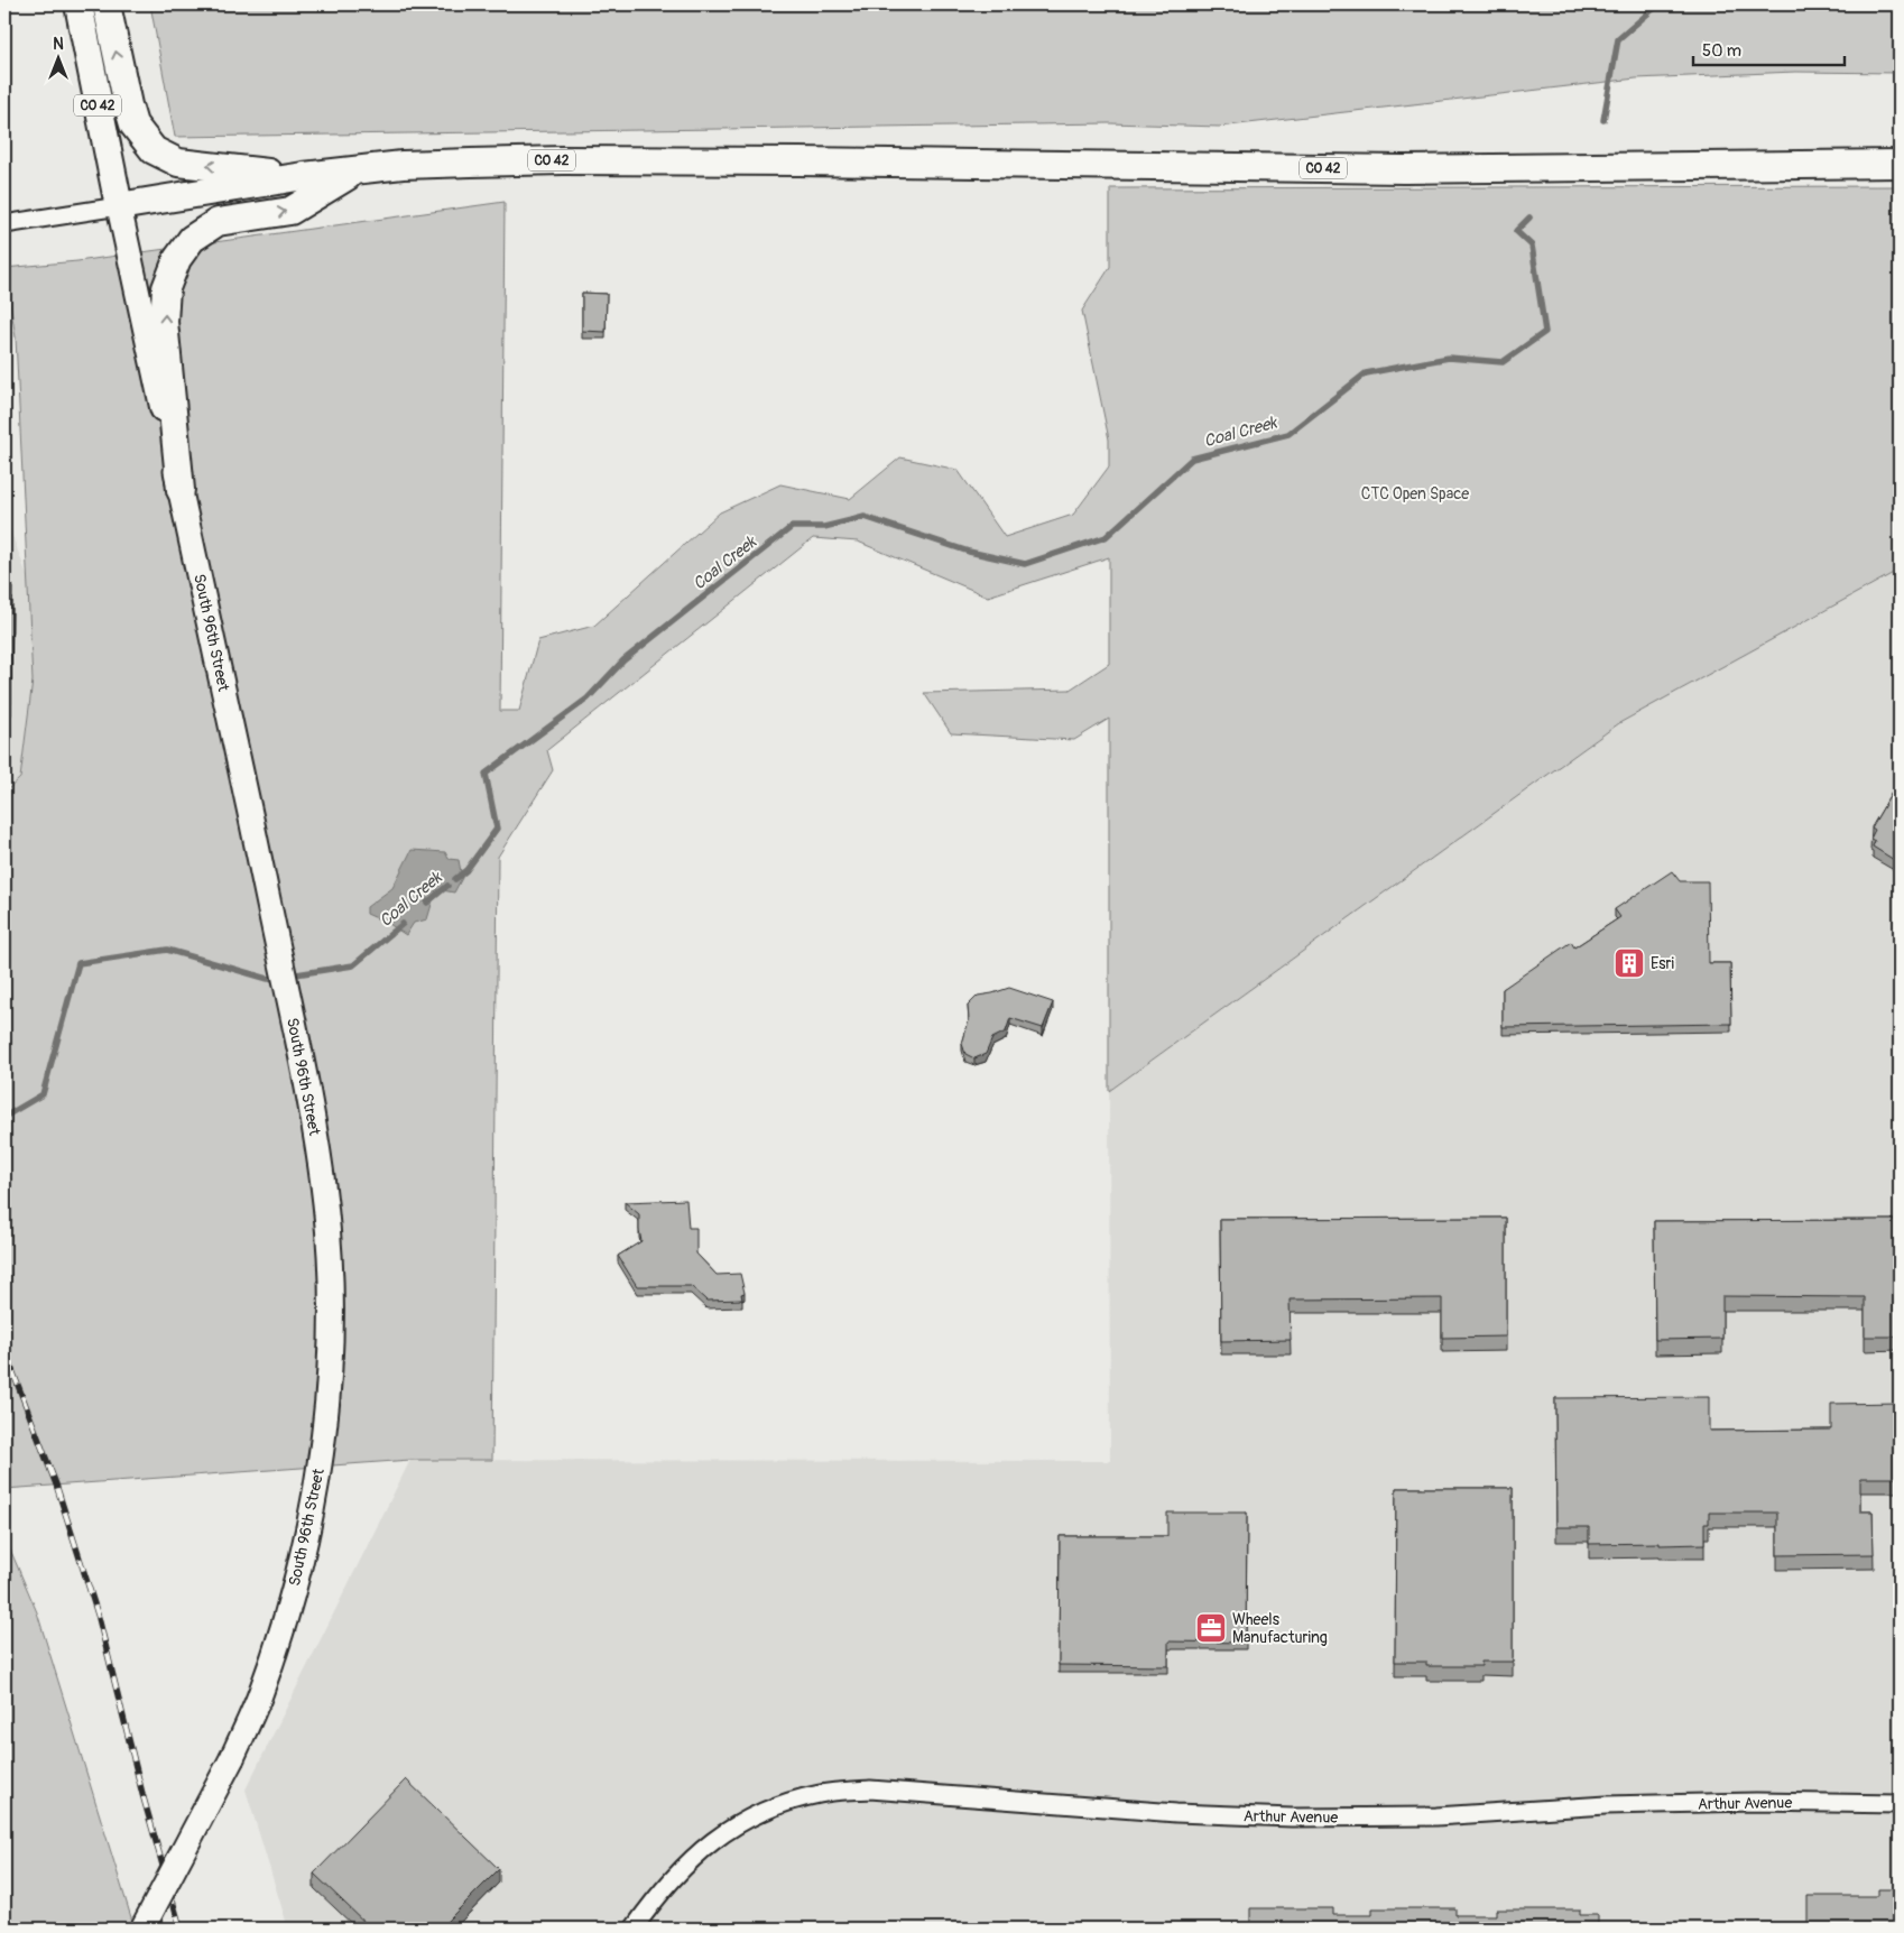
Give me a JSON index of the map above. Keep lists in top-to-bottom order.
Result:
{
  "streets": {
    "main road": ["CO 42", "South 96th Street"],
    "street": ["Arthur Avenue"]
  },
  "crossings": [
    ["CO 42", "South 96th Street"]
  ],
  "water": ["Coal Creek"],
  "parks": ["CTC Open Space"],
  "places": {
    "building": ["Esri"],
    "office": ["Wheels Manufacturing"]
  },
  "scale_bar": "50 m",
  "north": "top"
}
